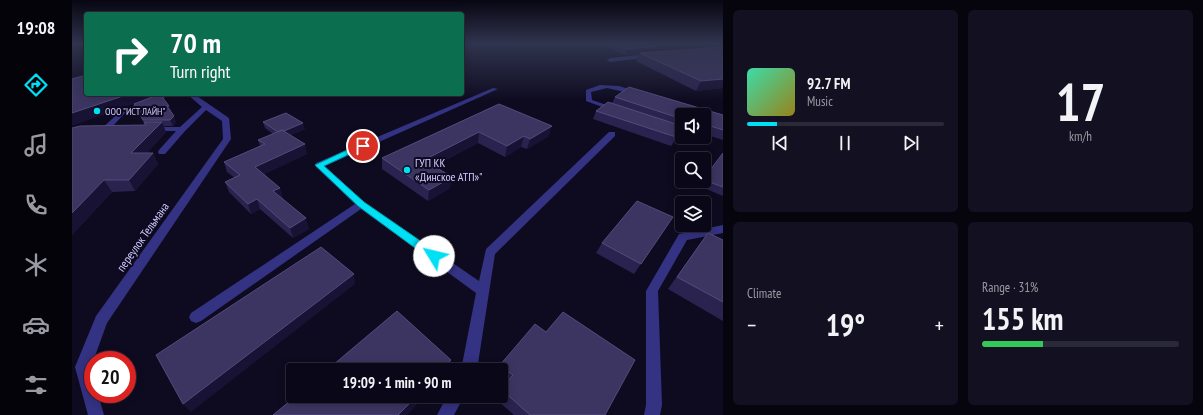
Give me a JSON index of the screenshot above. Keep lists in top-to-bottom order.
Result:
{
  "streets": {
    "street": ["переулок Тельмана"]
  },
  "places": ["ООО \"ИСТ ЛАЙН\"", "ГУП КК «Динское АТП»\""],
  "page": {
    "tabs": "19:08",
    "tile": [
      ["17", "km/h"],
      "Climate",
      ["Range · 31%", "155 km"]
    ],
    "turn": ["70 m", "Turn right"],
    "song": ["92.7 FM", "Music"],
    "heat": ["−", "19°", "+"],
    "limit": "20",
    "trip": "19:09 · 1 min · 90 m"
  }
}
